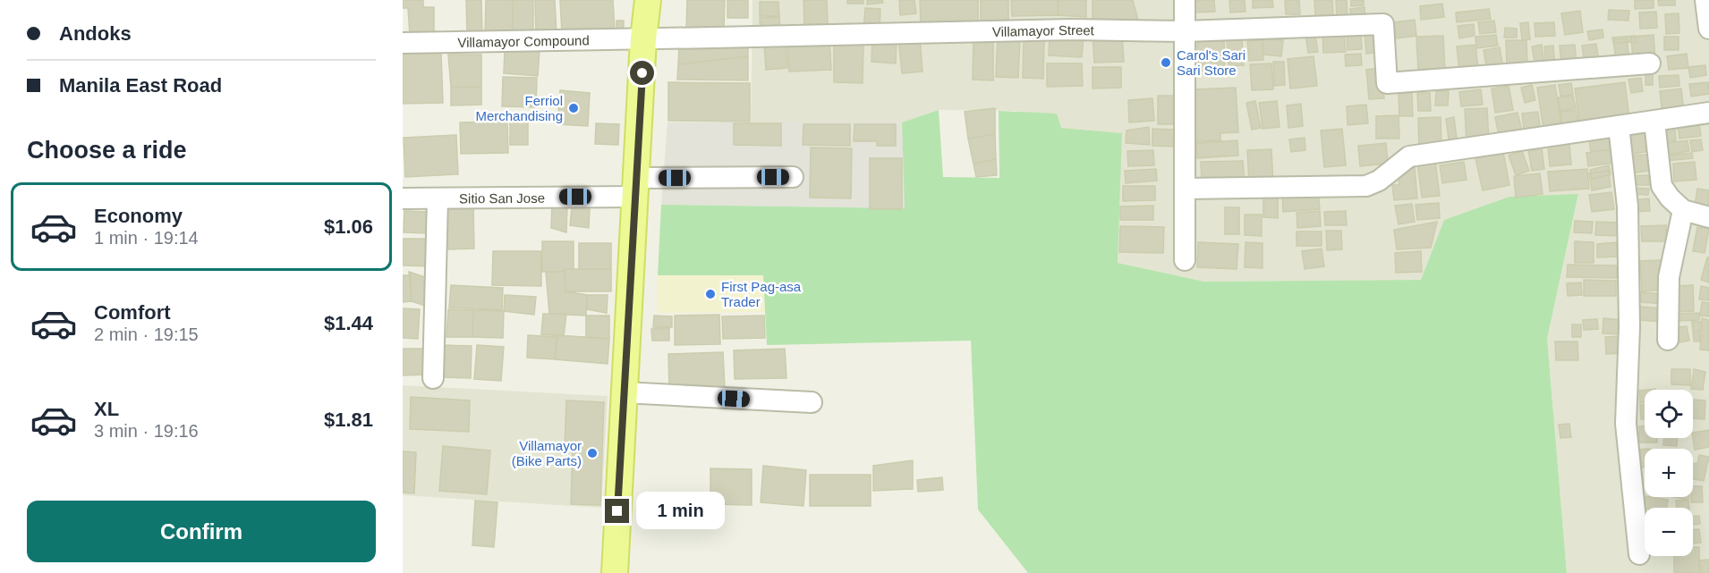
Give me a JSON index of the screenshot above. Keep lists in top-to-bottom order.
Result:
{
  "streets": {
    "street": ["Villamayor Street", "Villamayor Compound", "Sitio San Jose"]
  },
  "crossings": [
    ["Villamayor Street", "Villamayor Compound"]
  ],
  "places": [
    "Carol's Sari Sari Store",
    "Ferriol Merchandising",
    "First Pag-asa Trader",
    "Villamayor (Bike Parts)"
  ],
  "page": {
    "banner": ["Andoks", "Manila East Road"],
    "heading": "Choose a ride",
    "list": [
      {
        "name": "Economy",
        "note": "1 min · 19:14",
        "value": "$1.06"
      },
      {
        "name": "Comfort",
        "note": "2 min · 19:15",
        "value": "$1.44"
      },
      {
        "name": "XL",
        "note": "3 min · 19:16",
        "value": "$1.81"
      }
    ],
    "map_buttons": ["+", "−"],
    "buttons": "Confirm",
    "bubble": "1 min"
  }
}
